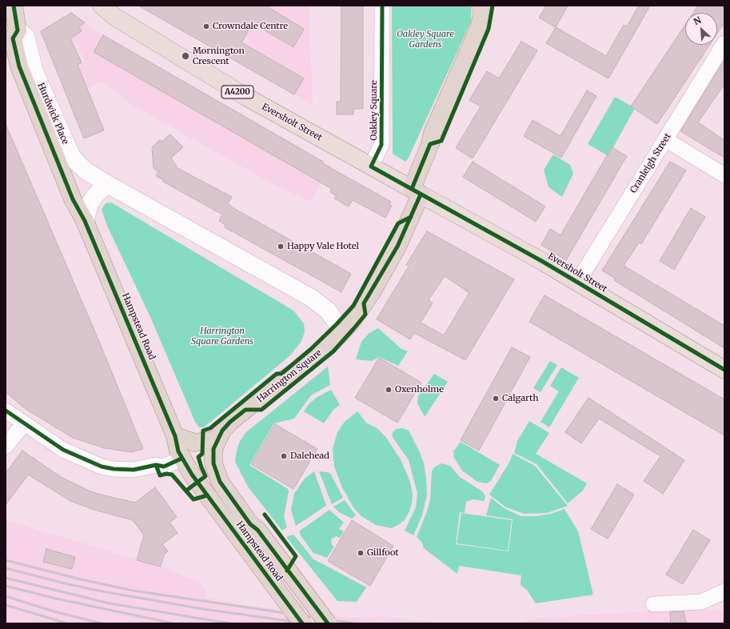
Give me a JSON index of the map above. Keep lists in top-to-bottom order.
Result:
{
  "streets": {
    "highway": ["Hampstead Road", "Harrington Square"],
    "main road": ["A4200", "Eversholt Street"],
    "street": ["Oakley Square", "Hurdwick Place", "Cranleigh Street"]
  },
  "crossings": [
    ["A4200", "Oakley Square"],
    ["A4200", "Eversholt Street"],
    ["A4200", "Harrington Square"],
    ["Oakley Square", "Eversholt Street"],
    ["Hurdwick Place", "Hampstead Road"],
    ["Eversholt Street", "Cranleigh Street"],
    ["Eversholt Street", "Harrington Square"],
    ["Hampstead Road", "Harrington Square"]
  ],
  "parks": ["Oakley Square Gardens", "Harrington Square Gardens"],
  "places": [
    "Crowndale Centre",
    "Mornington Crescent",
    "Happy Vale Hotel",
    "Oxenholme",
    "Calgarth",
    "Dalehead",
    "Gillfoot"
  ],
  "north": "top left"
}
